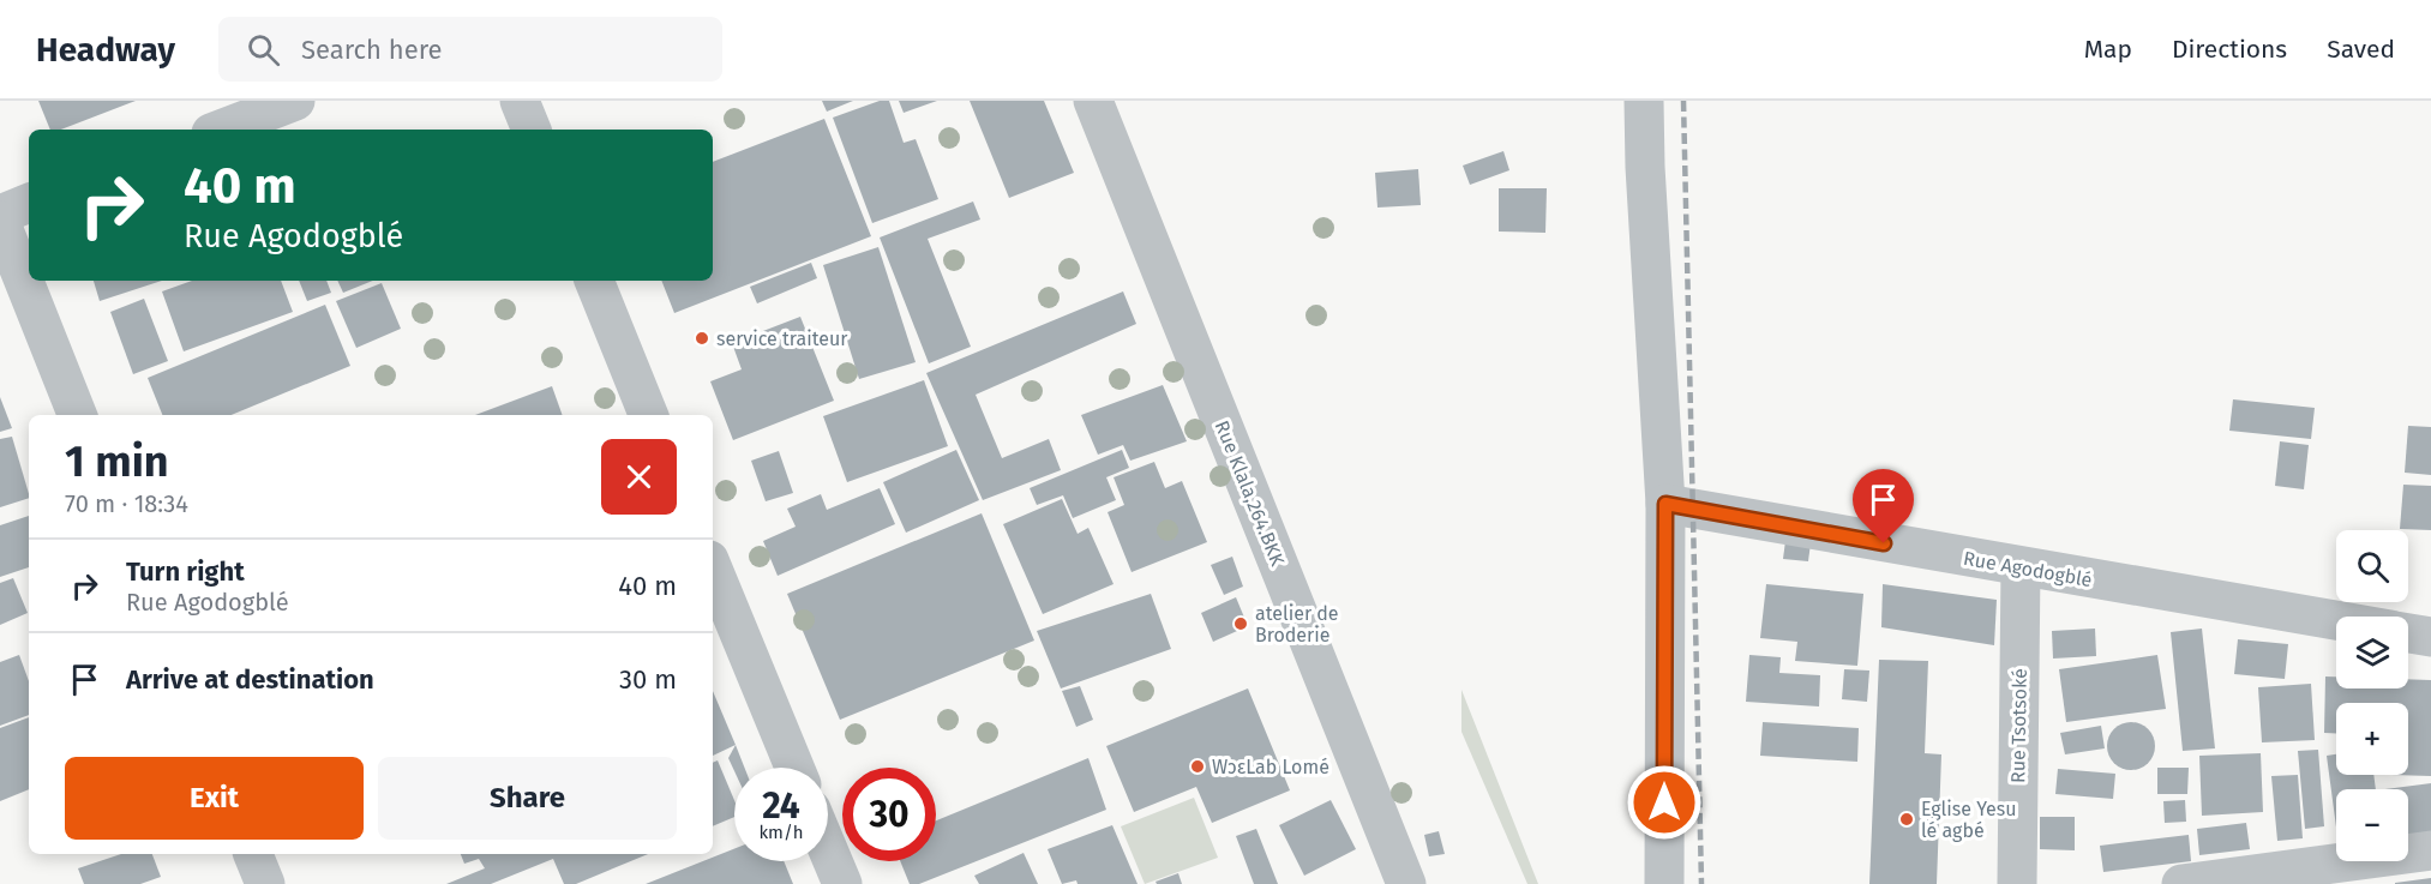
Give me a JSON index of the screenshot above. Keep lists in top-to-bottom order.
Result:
{
  "streets": {
    "street": ["Rue Klala,264.BKK", "Rue Agodogblé", "Rue Tsotsoké"]
  },
  "crossings": [
    ["Rue Agodogblé", "Rue Tsotsoké"]
  ],
  "places": [
    "service traiteur",
    "atelier de Broderie",
    "WɔɛLab Lomé",
    "Eglise Yesu lé agbé"
  ],
  "page": {
    "header": "Headway",
    "search": "Search here",
    "nav": ["Map", "Directions", "Saved"],
    "turn": ["40 m", "Rue Agodogblé"],
    "heading": ["1 min", "70 m · 18:34"],
    "map_buttons": ["+", "−"],
    "list": [
      {
        "name": "Turn right",
        "note": "Rue Agodogblé",
        "value": "40 m"
      },
      {
        "name": "Arrive at destination",
        "value": "30 m"
      }
    ],
    "buttons": ["Exit", "Share"],
    "speed": "24 km/h",
    "limit": "30"
  }
}
